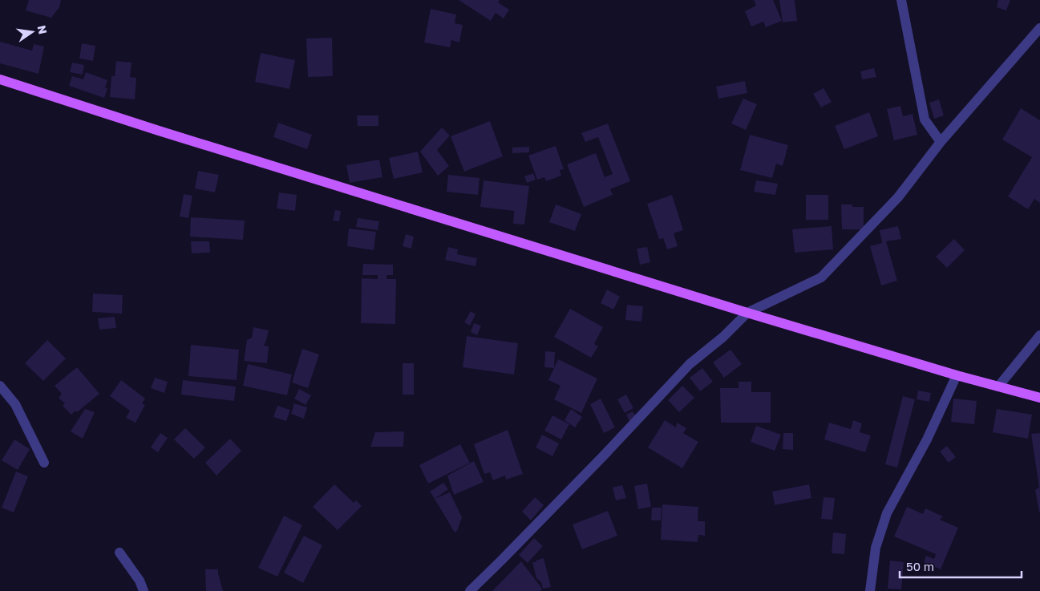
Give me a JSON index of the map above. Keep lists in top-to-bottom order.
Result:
{
  "scale_bar": "50 m",
  "north": "right"
}
